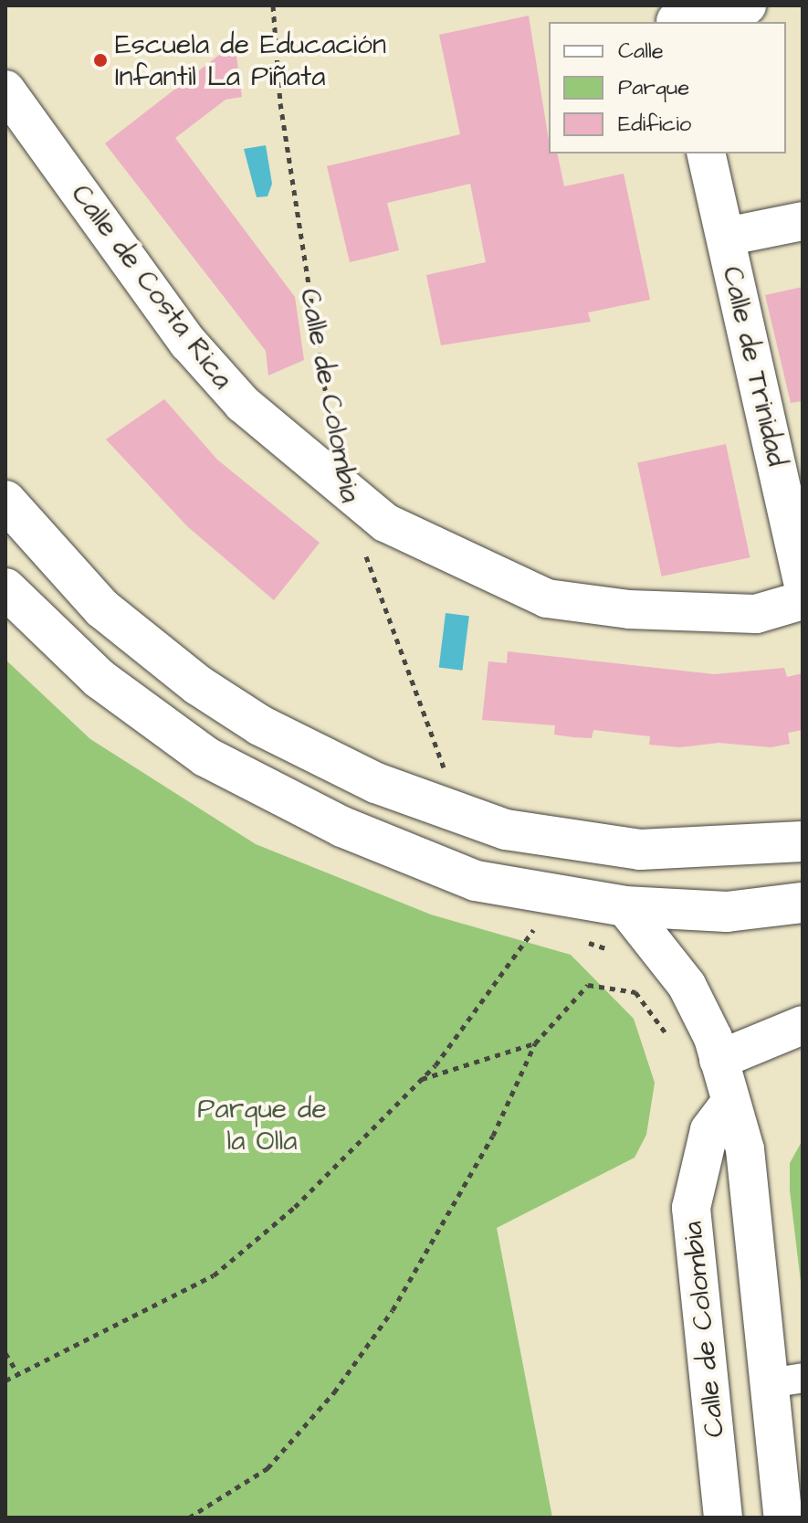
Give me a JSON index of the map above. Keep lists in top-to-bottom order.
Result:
{
  "streets": {
    "street": ["Calle de Costa Rica", "Calle de Trinidad", "Calle de Colombia"]
  },
  "crossings": [
    ["Calle de Costa Rica", "Calle de Colombia"]
  ],
  "parks": ["Parque de la Olla"],
  "places": ["Escuela de Educación Infantil La Piñata"],
  "legend": ["Calle", "Parque", "Edificio"]
}
